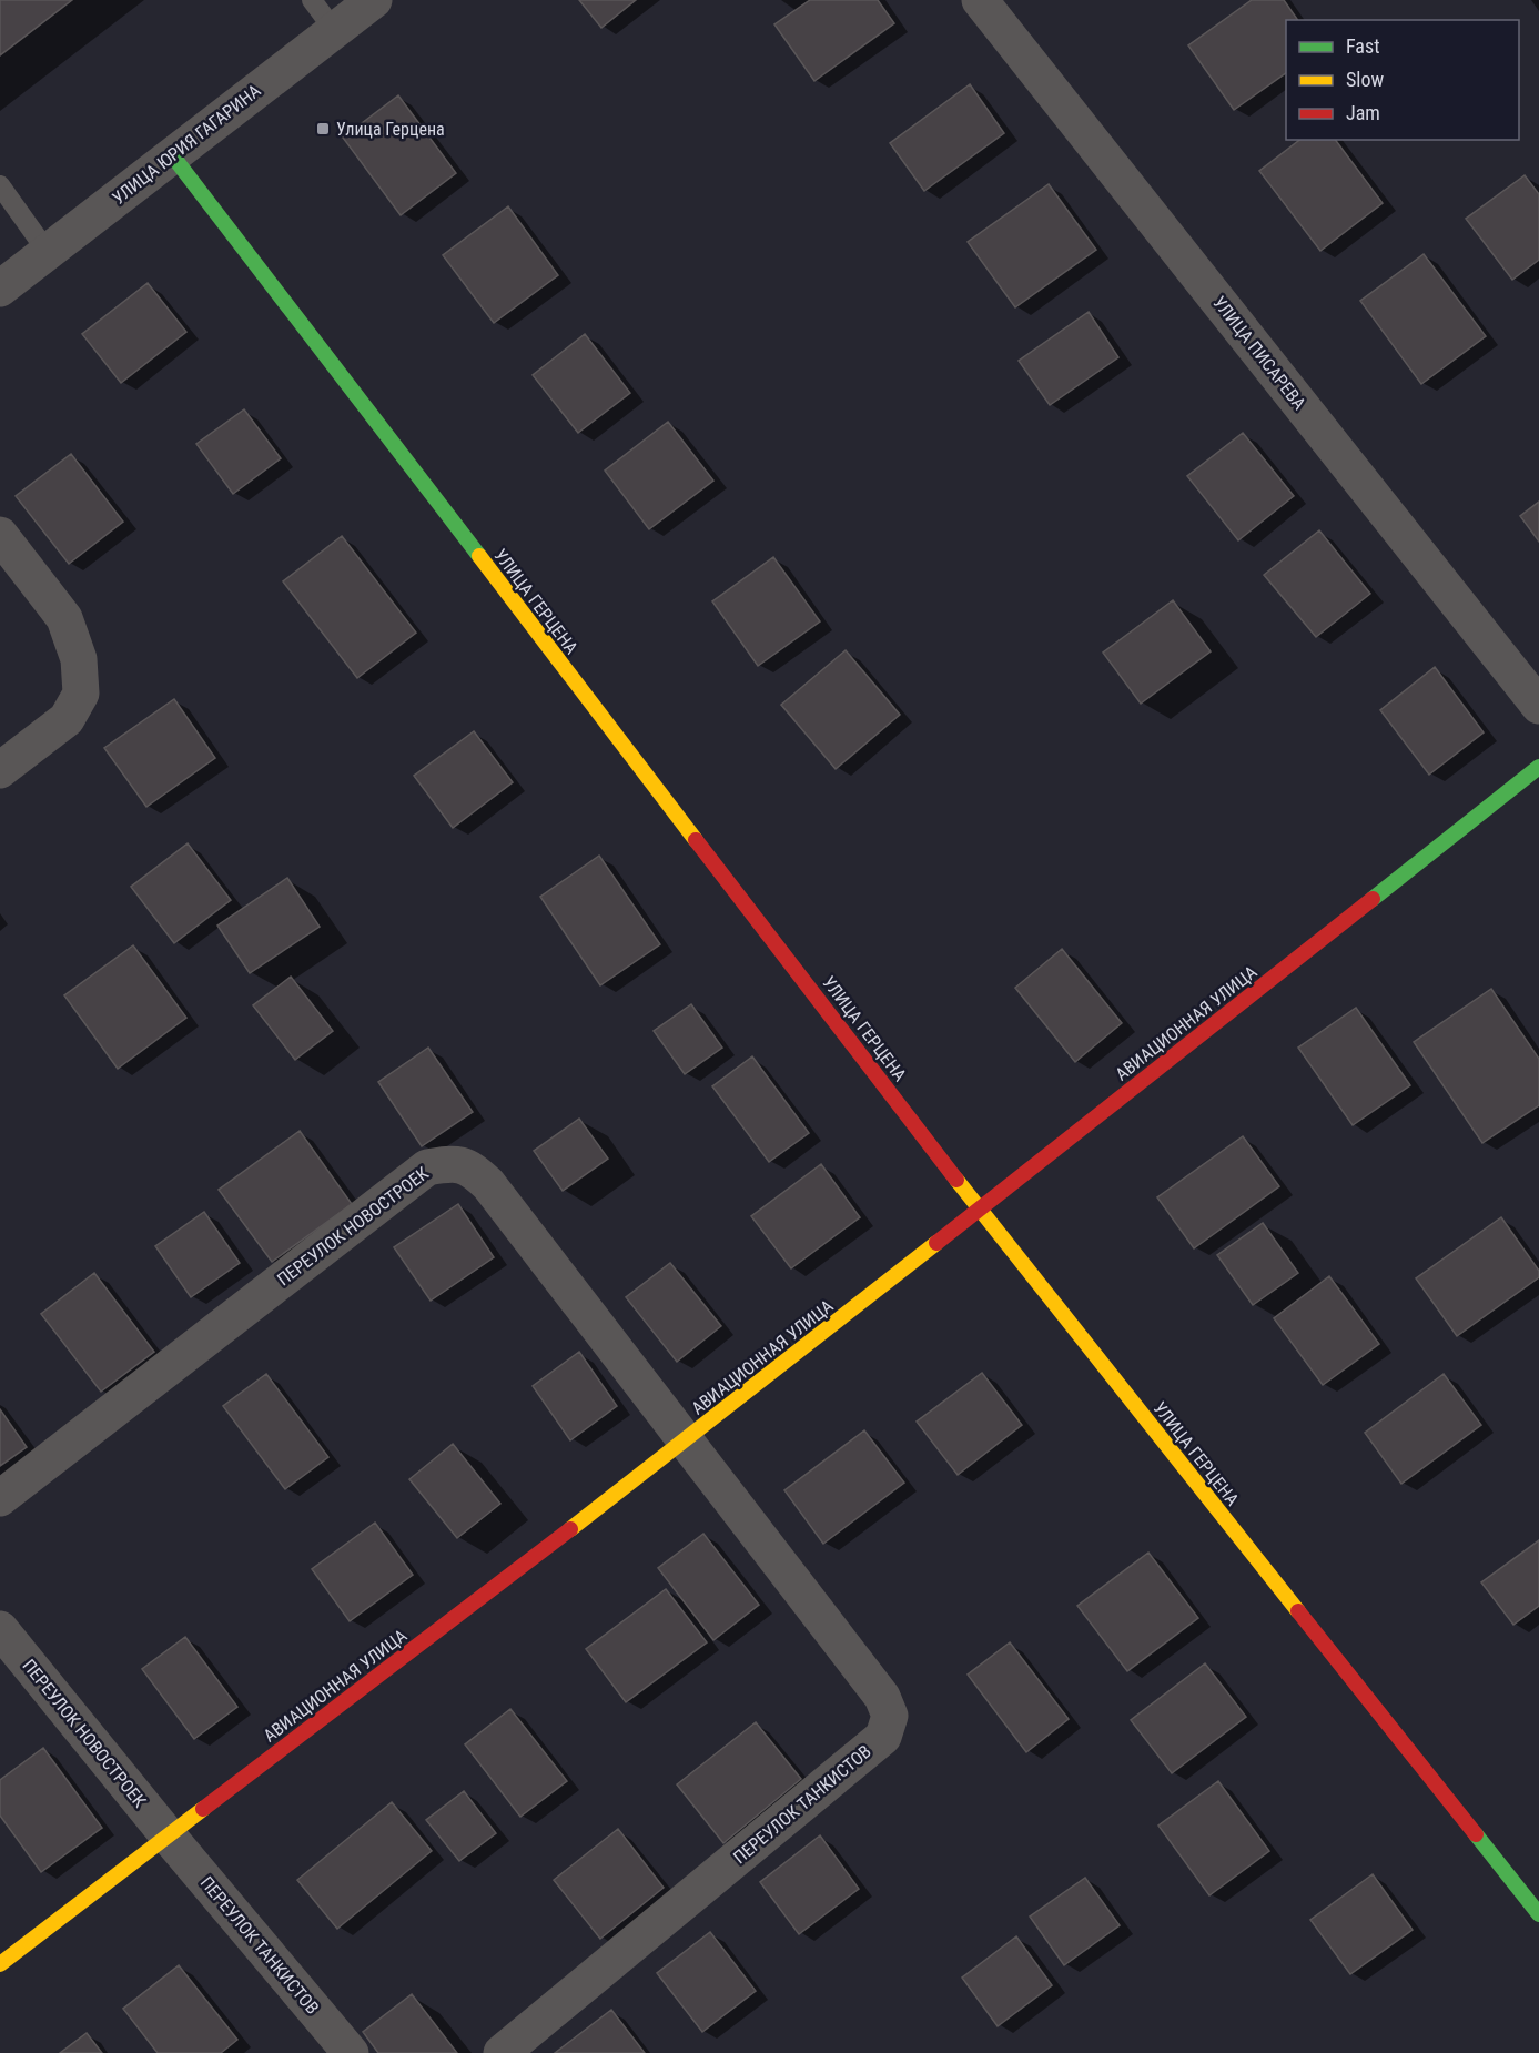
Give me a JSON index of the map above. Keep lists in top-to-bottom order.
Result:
{
  "streets": {
    "street": [
      "УЛИЦА ЮРИЯ ГАГАРИНА",
      "УЛИЦА ПИСАРЕВА",
      "УЛИЦА ГЕРЦЕНА",
      "АВИАЦИОННАЯ УЛИЦА",
      "ПЕРЕУЛОК НОВОСТРОЕК",
      "ПЕРЕУЛОК ТАНКИСТОВ"
    ]
  },
  "crossings": [
    ["УЛИЦА ЮРИЯ ГАГАРИНА", "УЛИЦА ГЕРЦЕНА"],
    ["УЛИЦА ГЕРЦЕНА", "АВИАЦИОННАЯ УЛИЦА"],
    ["АВИАЦИОННАЯ УЛИЦА", "ПЕРЕУЛОК НОВОСТРОЕК"],
    ["АВИАЦИОННАЯ УЛИЦА", "ПЕРЕУЛОК ТАНКИСТОВ"],
    ["ПЕРЕУЛОК НОВОСТРОЕК", "ПЕРЕУЛОК ТАНКИСТОВ"]
  ],
  "places": {
    "transit": ["Улица Герцена"]
  },
  "legend": ["Fast", "Slow", "Jam"]
}
